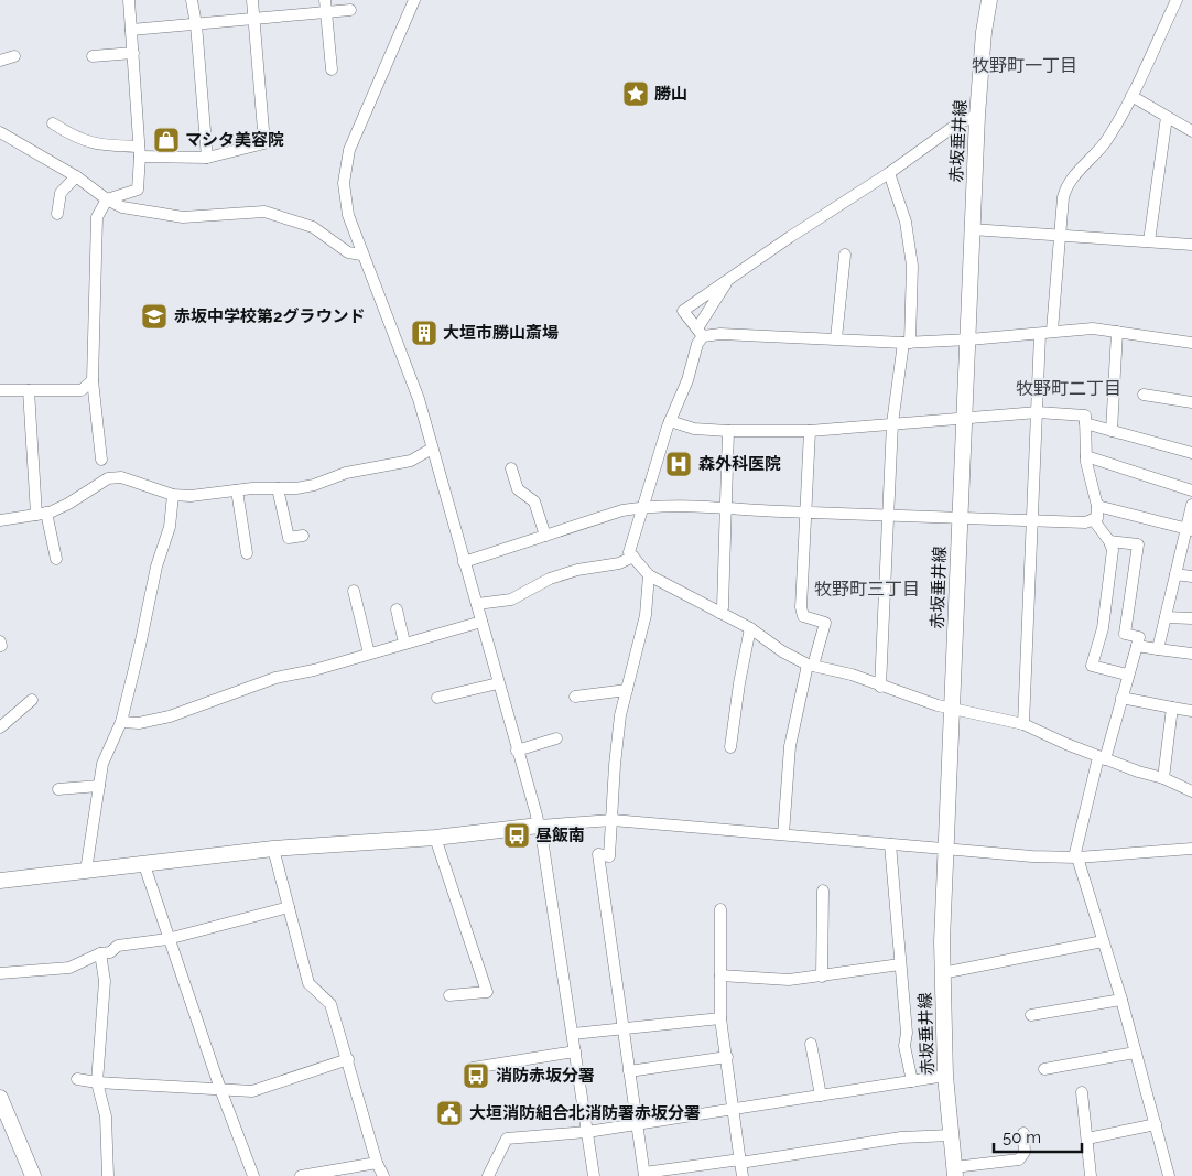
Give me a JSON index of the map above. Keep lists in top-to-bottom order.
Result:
{
  "streets": {
    "main road": ["赤坂垂井線"]
  },
  "districts": ["牧野町一丁目", "牧野町二丁目", "牧野町三丁目"],
  "places": {
    "place": ["勝山"],
    "shop": ["マシタ美容院"],
    "school or university": ["赤坂中学校第2グラウンド"],
    "building": ["大垣市勝山斎場"],
    "hospital": ["森外科医院"],
    "bus stop": ["昼飯南", "消防赤坂分署"],
    "public building": ["大垣消防組合北消防署赤坂分署"]
  },
  "scale_bar": "50 m"
}
